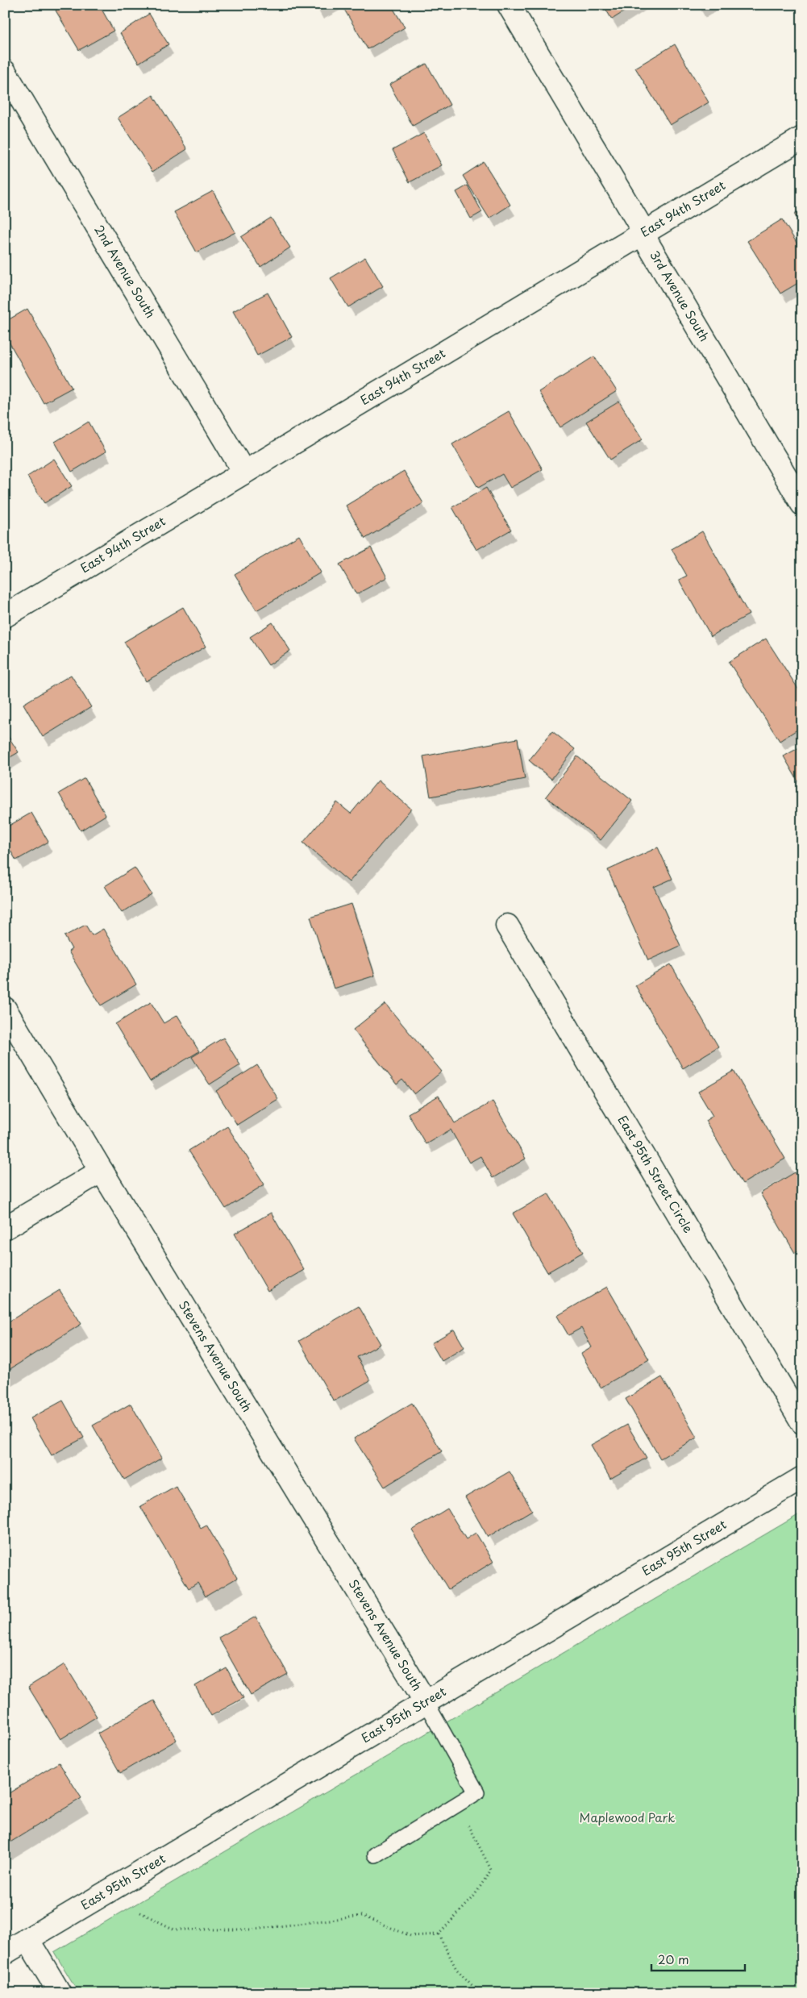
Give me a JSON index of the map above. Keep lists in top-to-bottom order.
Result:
{
  "streets": {
    "street": [
      "East 94th Street",
      "2nd Avenue South",
      "3rd Avenue South",
      "East 95th Street Circle",
      "Stevens Avenue South",
      "East 95th Street"
    ]
  },
  "crossings": [
    ["East 94th Street", "2nd Avenue South"],
    ["East 94th Street", "3rd Avenue South"],
    ["Stevens Avenue South", "East 95th Street"]
  ],
  "parks": ["Maplewood Park"],
  "scale_bar": "20 m"
}
